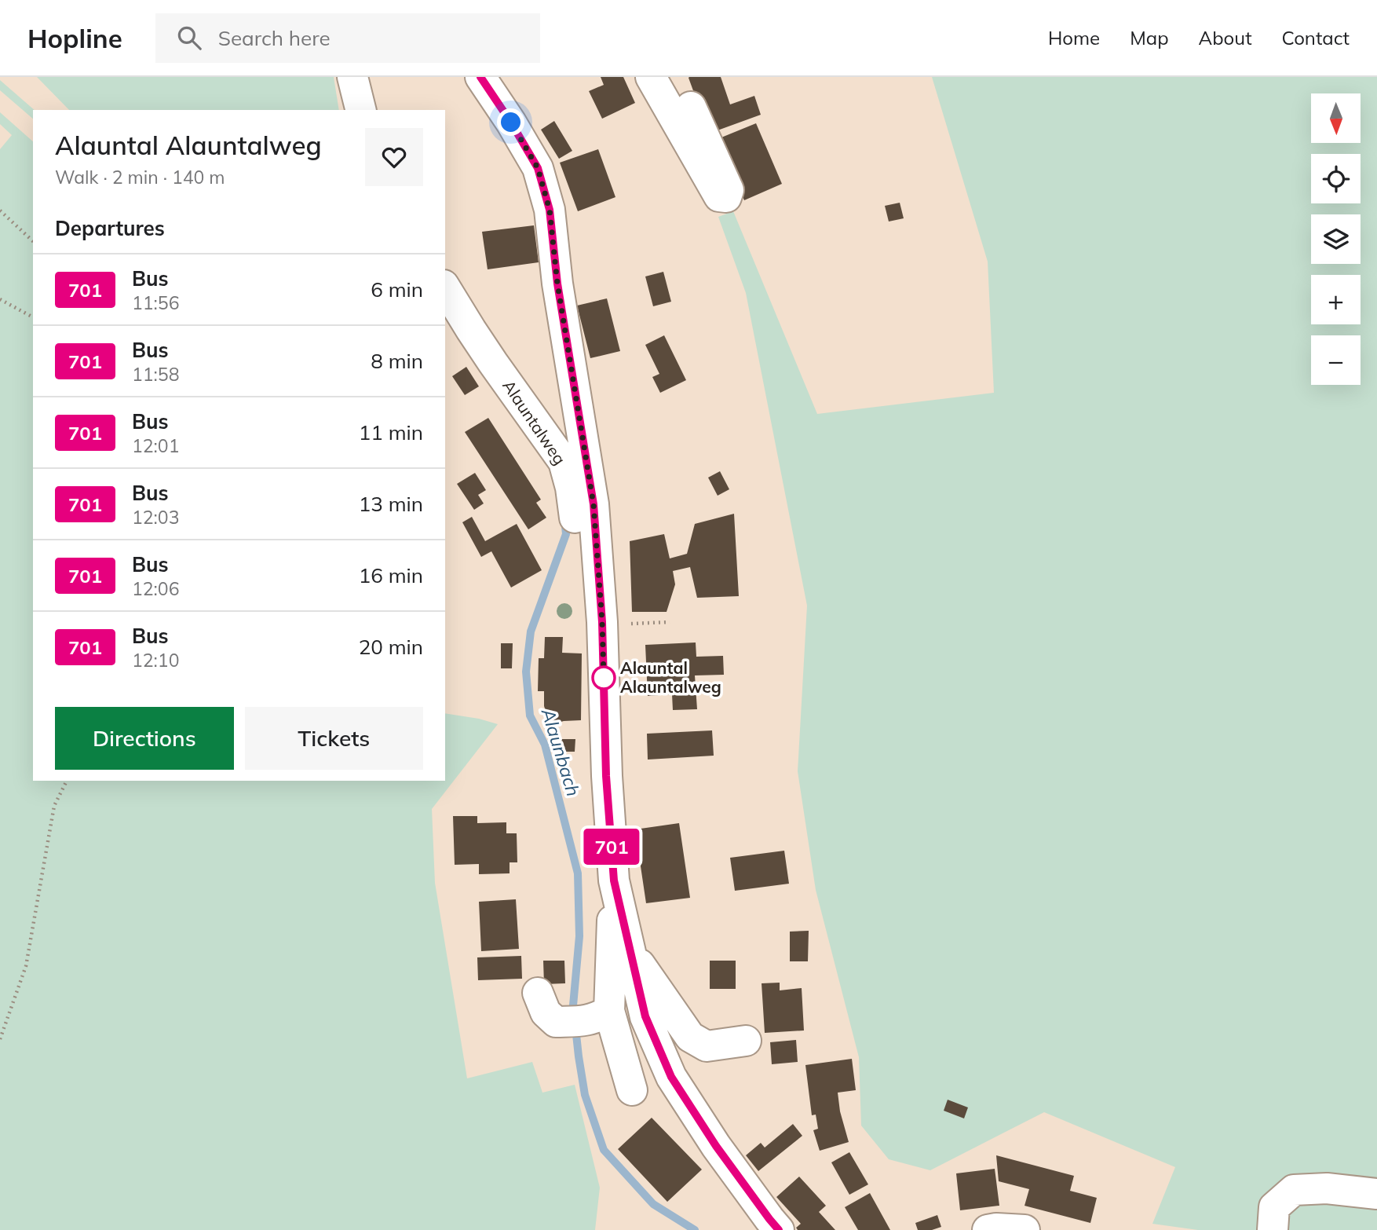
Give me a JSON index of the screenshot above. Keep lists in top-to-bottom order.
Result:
{
  "streets": {
    "street": ["Alauntalweg"]
  },
  "water": ["Alaunbach"],
  "places": ["Alauntal Alauntalweg"],
  "lines": ["bus line 701"],
  "north": "bottom",
  "page": {
    "header": "Hopline",
    "search": "Search here",
    "nav": [
      "Home",
      "Map",
      "About",
      "Contact"
    ],
    "on_map": "701",
    "map_buttons": ["+", "−"],
    "heading": [
      ["Alauntal Alauntalweg", "Walk · 2 min · 140 m"],
      "Departures"
    ],
    "list": [
      {
        "mark": "701",
        "name": "Bus",
        "note": "11:56",
        "value": "6 min"
      },
      {
        "mark": "701",
        "name": "Bus",
        "note": "11:58",
        "value": "8 min"
      },
      {
        "mark": "701",
        "name": "Bus",
        "note": "12:01",
        "value": "11 min"
      },
      {
        "mark": "701",
        "name": "Bus",
        "note": "12:03",
        "value": "13 min"
      },
      {
        "mark": "701",
        "name": "Bus",
        "note": "12:06",
        "value": "16 min"
      },
      {
        "mark": "701",
        "name": "Bus",
        "note": "12:10",
        "value": "20 min"
      }
    ],
    "buttons": ["Directions", "Tickets"]
  }
}
